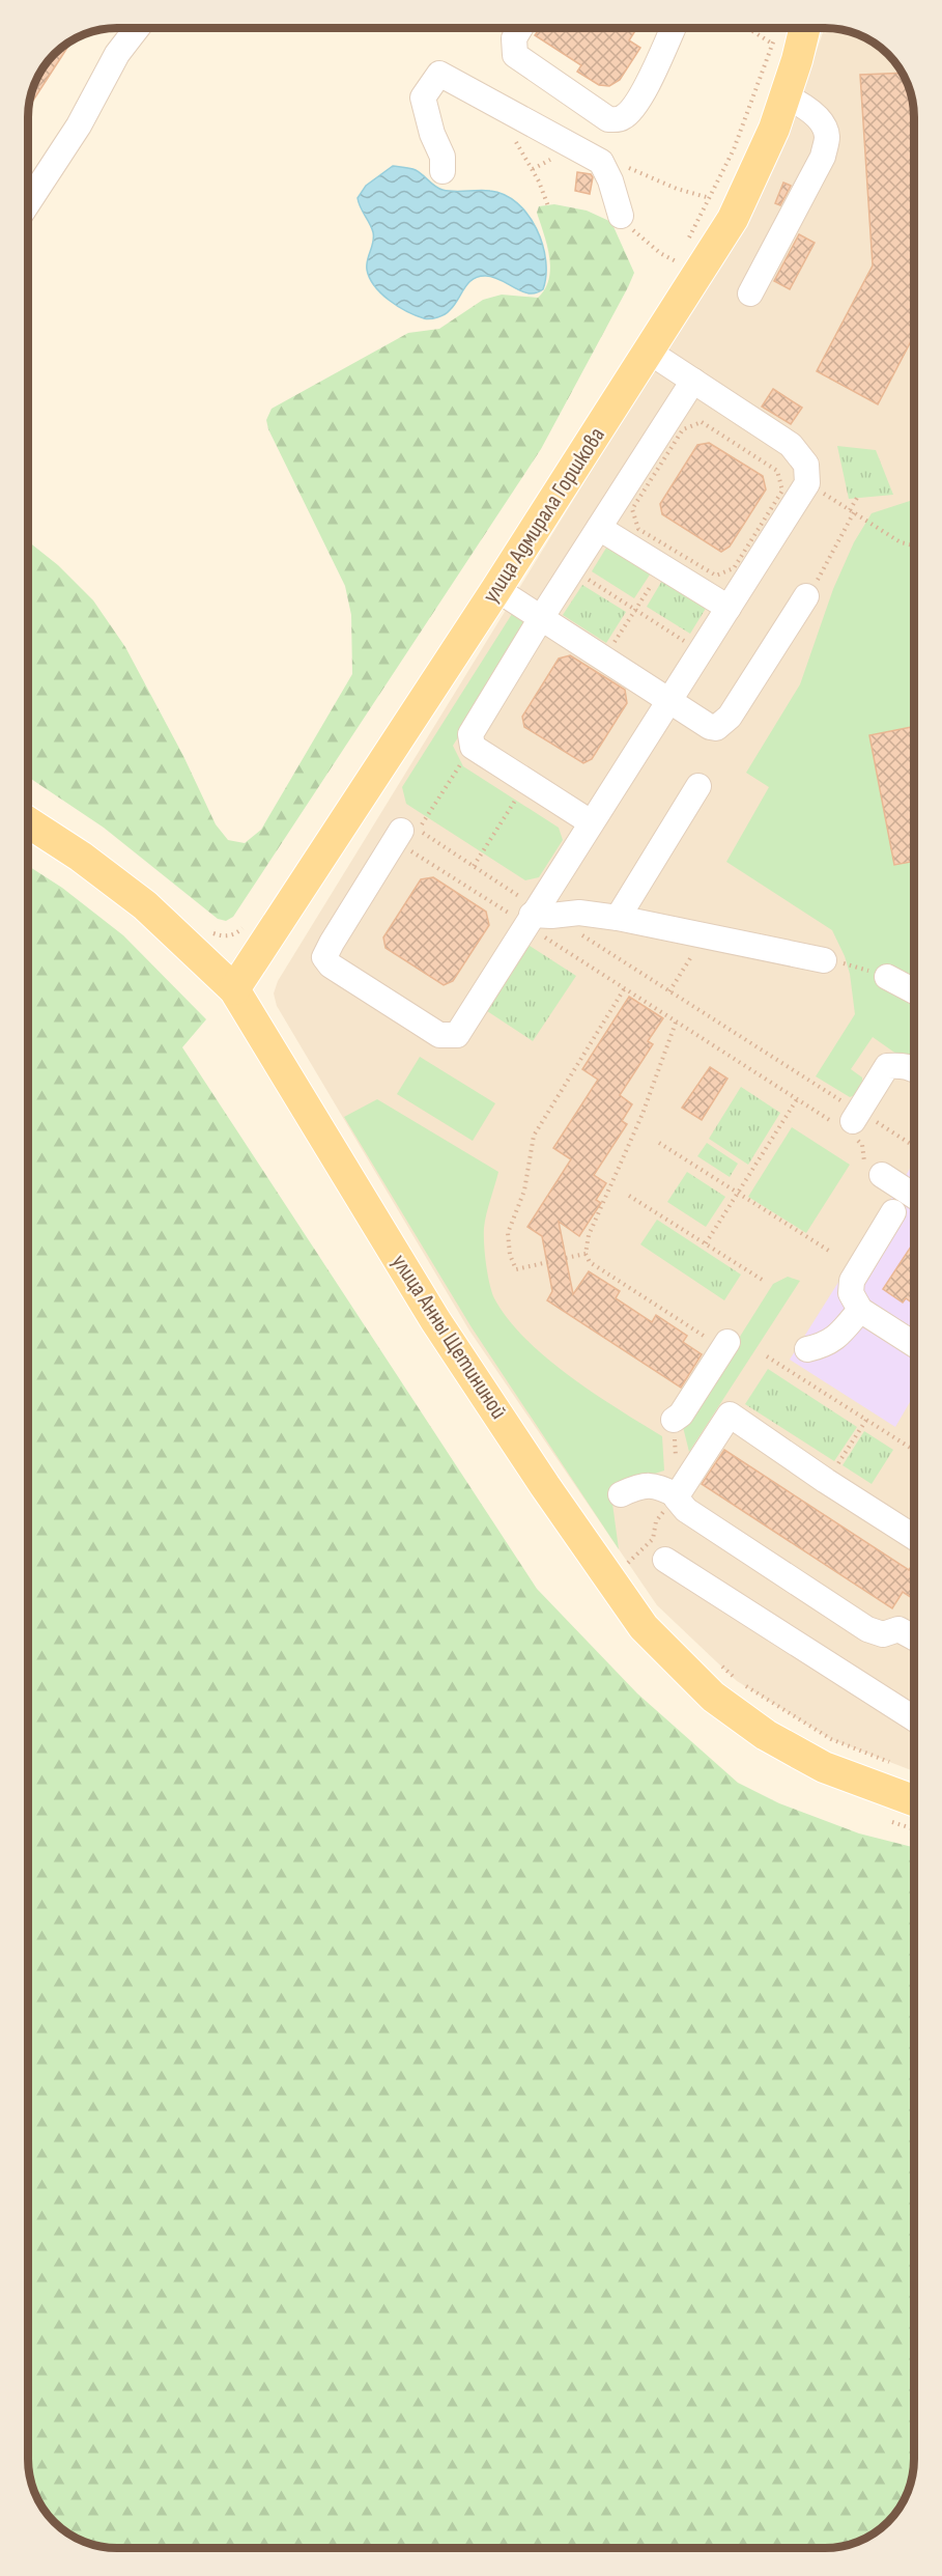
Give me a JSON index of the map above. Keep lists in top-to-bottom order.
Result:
{
  "streets": {
    "main road": ["улица Адмирала Горшкова", "улица Анны Щетининой"]
  },
  "crossings": [
    ["улица Адмирала Горшкова", "улица Анны Щетининой"]
  ]
}
